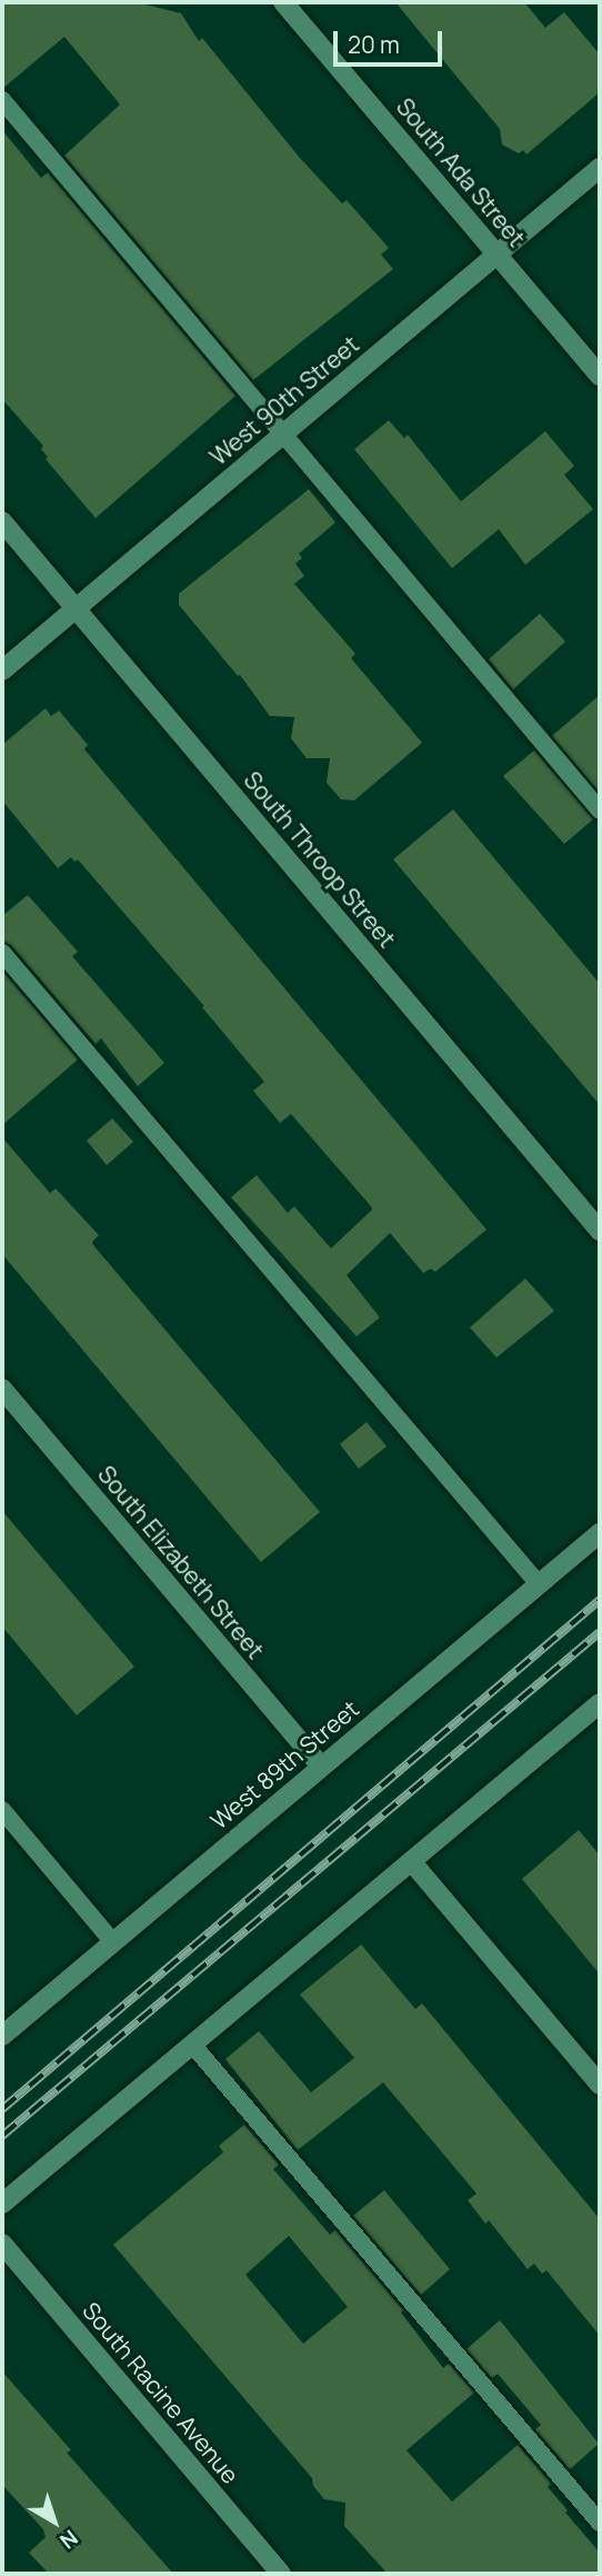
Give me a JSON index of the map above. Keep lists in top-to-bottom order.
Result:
{
  "streets": {
    "street": [
      "South Ada Street",
      "West 90th Street",
      "South Throop Street",
      "South Elizabeth Street",
      "West 89th Street",
      "South Racine Avenue"
    ]
  },
  "crossings": [
    ["South Ada Street", "West 90th Street"],
    ["West 90th Street", "South Throop Street"],
    ["South Elizabeth Street", "West 89th Street"]
  ],
  "scale_bar": "20 m",
  "north": "bottom right"
}
